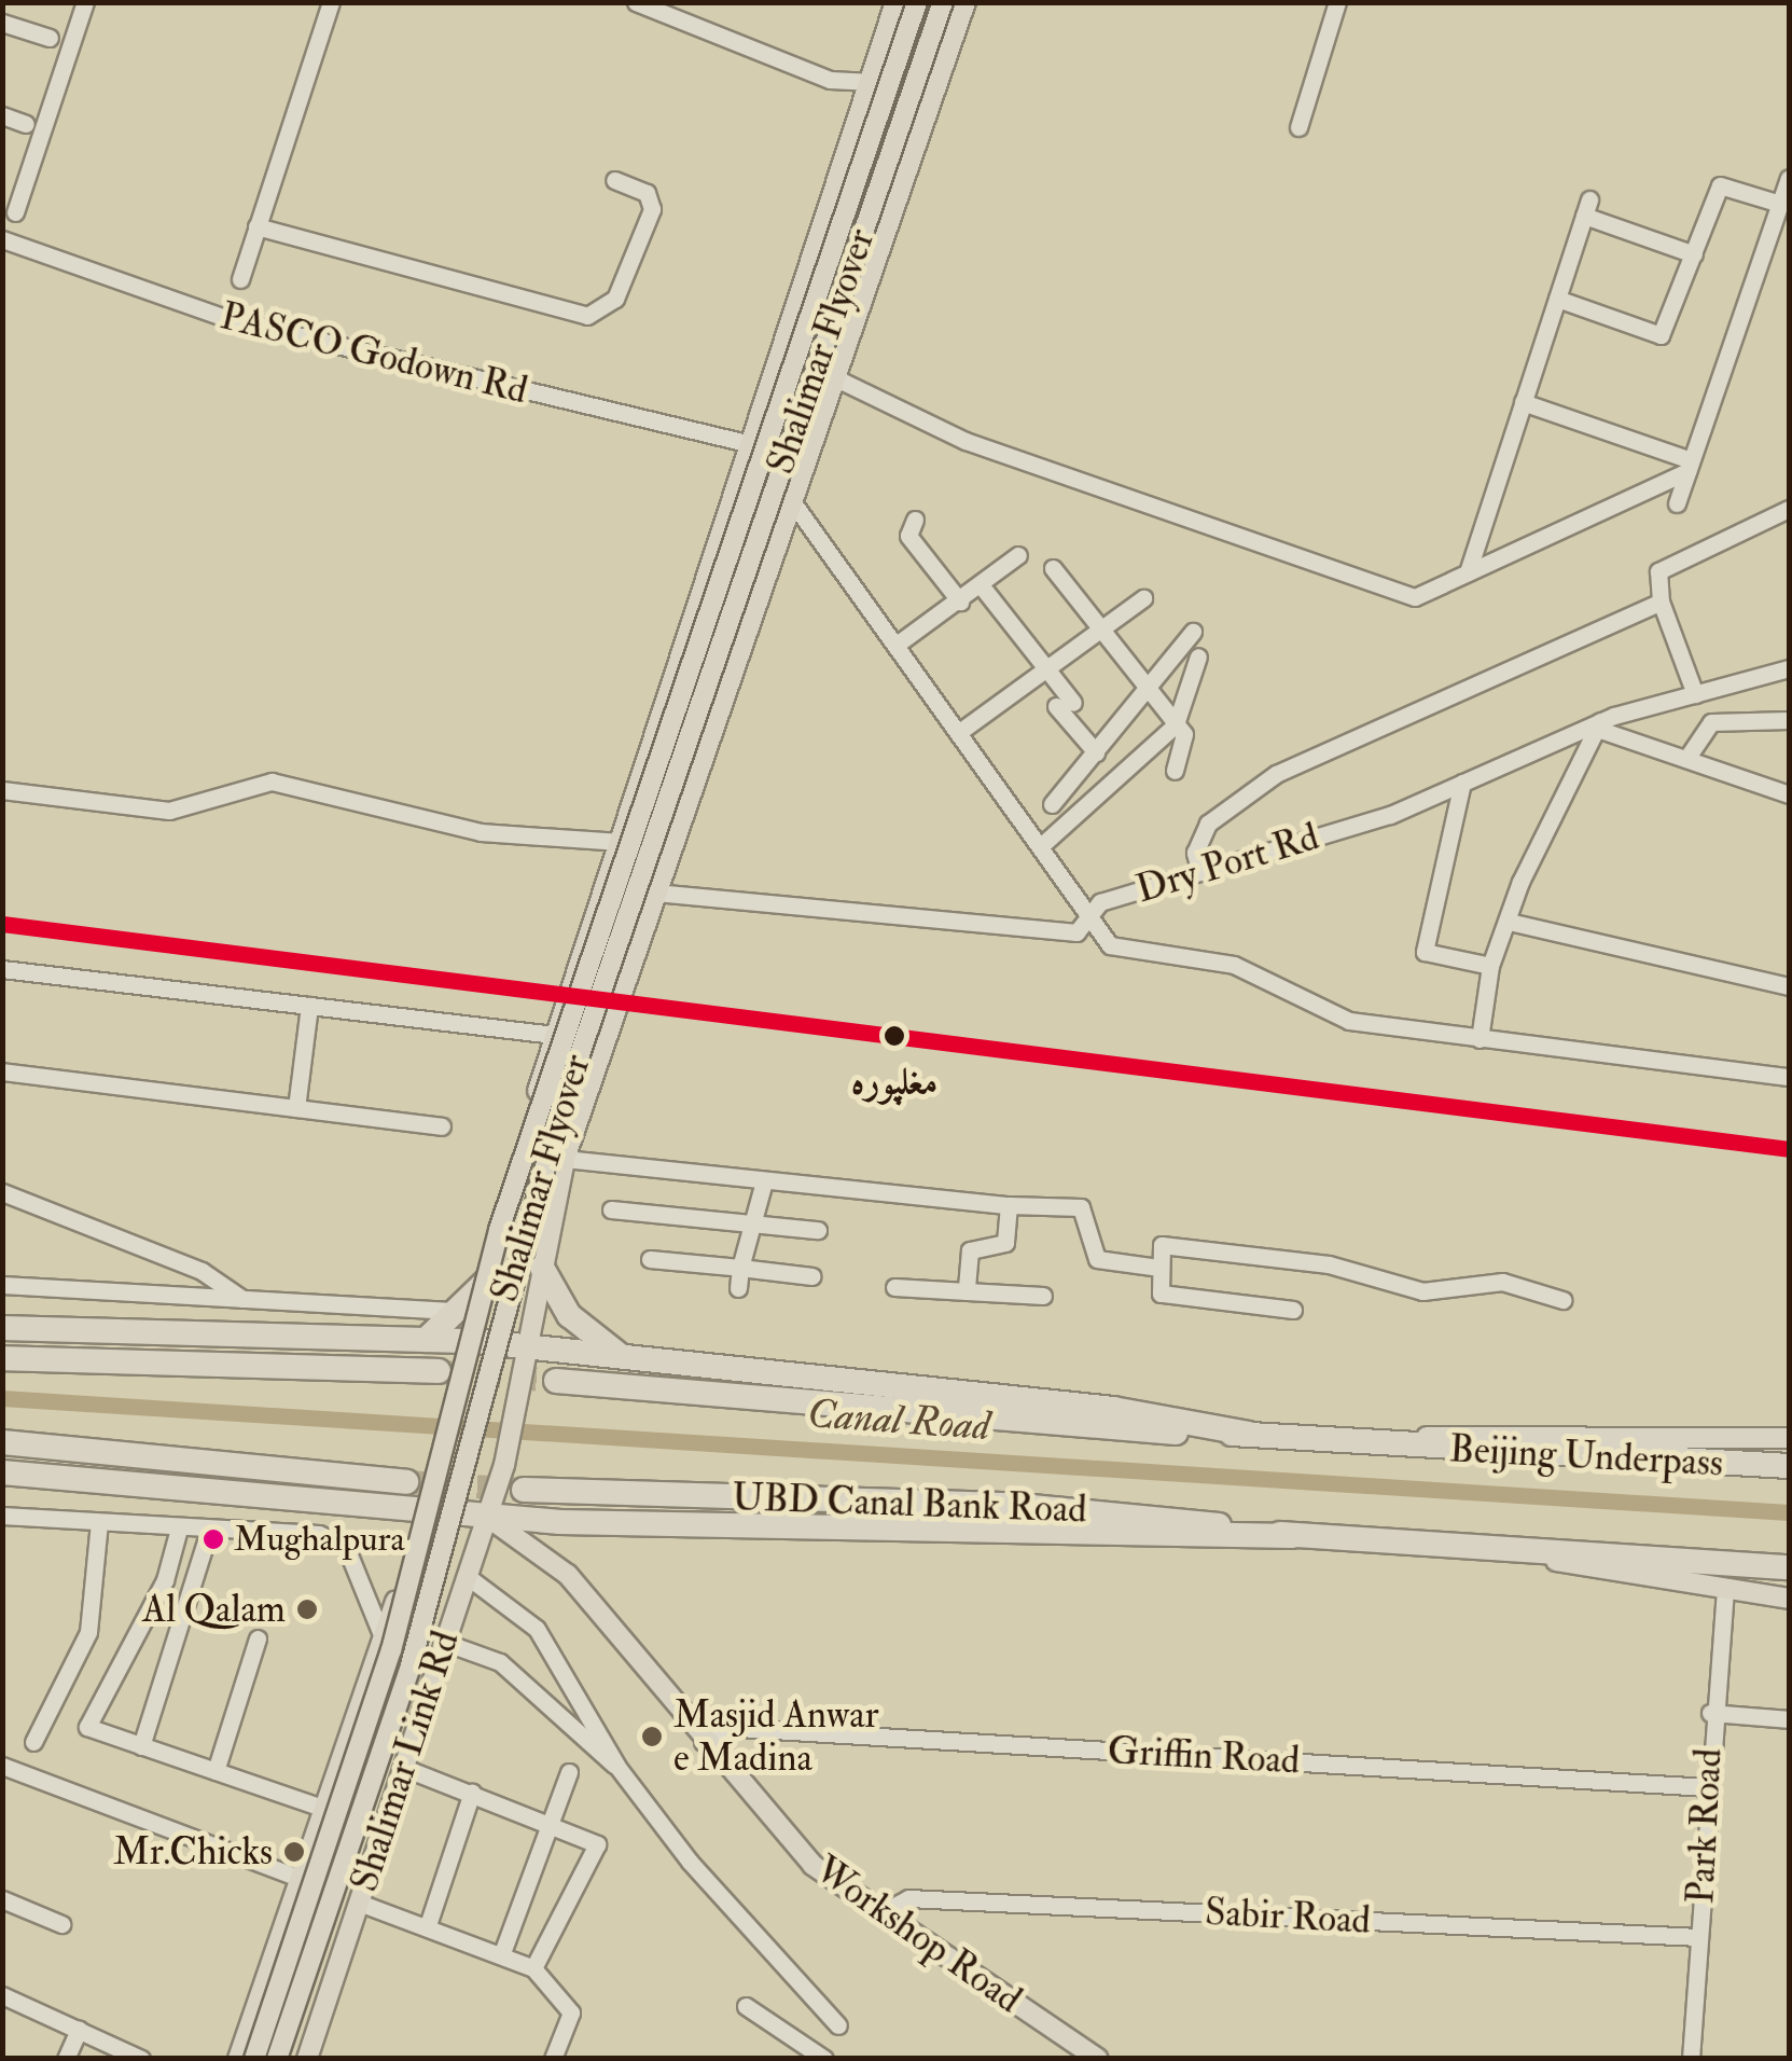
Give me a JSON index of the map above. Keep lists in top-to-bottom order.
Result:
{
  "streets": {
    "highway": ["Beijing Underpass", "UBD Canal Bank Road"],
    "main road": ["Shalimar Flyover", "Shalimar Link Rd", "Workshop Road"],
    "street": [
      "PASCO Godown Rd",
      "Dry Port Rd",
      "Griffin Road",
      "Park Road",
      "Sabir Road"
    ]
  },
  "crossings": [
    ["PASCO Godown Rd", "Shalimar Link Rd"],
    ["Dry Port Rd", "Shalimar Link Rd"],
    ["Griffin Road", "Park Road"],
    ["Griffin Road", "Workshop Road"],
    ["Shalimar Link Rd", "Workshop Road"],
    ["Park Road", "Sabir Road"],
    ["Sabir Road", "Workshop Road"]
  ],
  "water": ["Canal Road"],
  "places": [
    "مغلپورہ",
    "Mughalpura",
    "Al Qalam",
    "Masjid Anwar e Madina",
    "Mr.Chicks"
  ]
}
